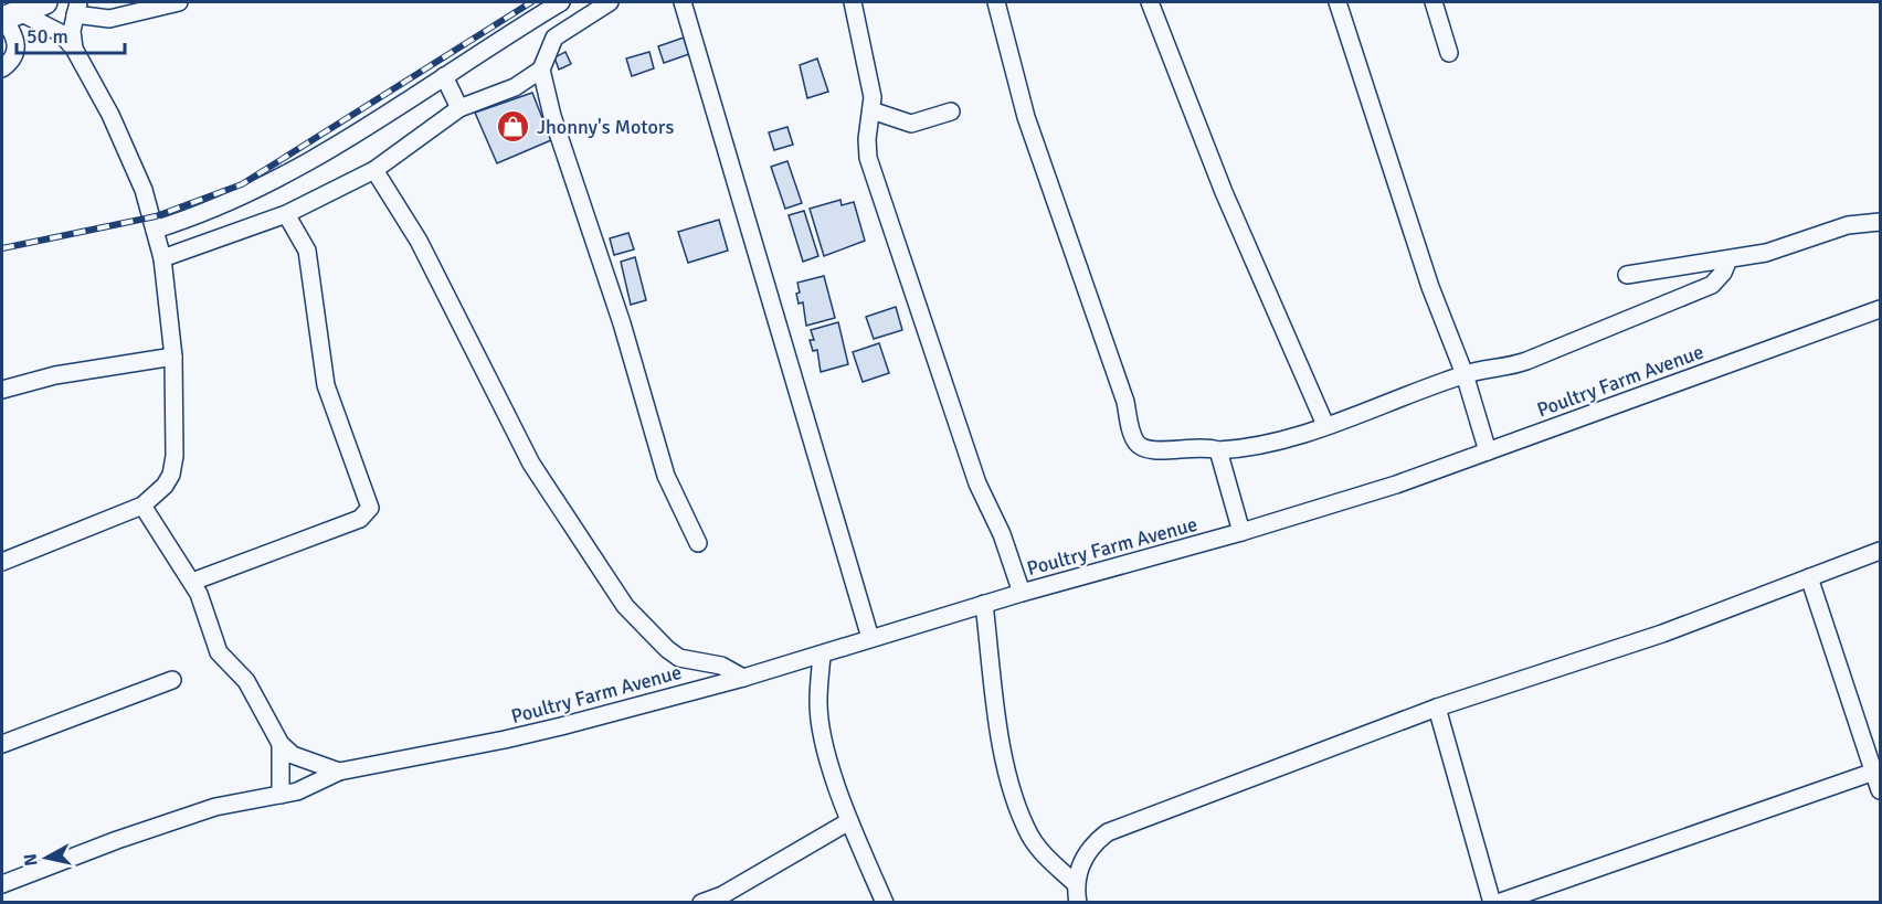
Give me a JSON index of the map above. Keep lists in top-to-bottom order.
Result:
{
  "streets": {
    "street": ["Poultry Farm Avenue"]
  },
  "places": {
    "shop": ["Jhonny's Motors"]
  },
  "scale_bar": "50 m",
  "north": "left"
}
